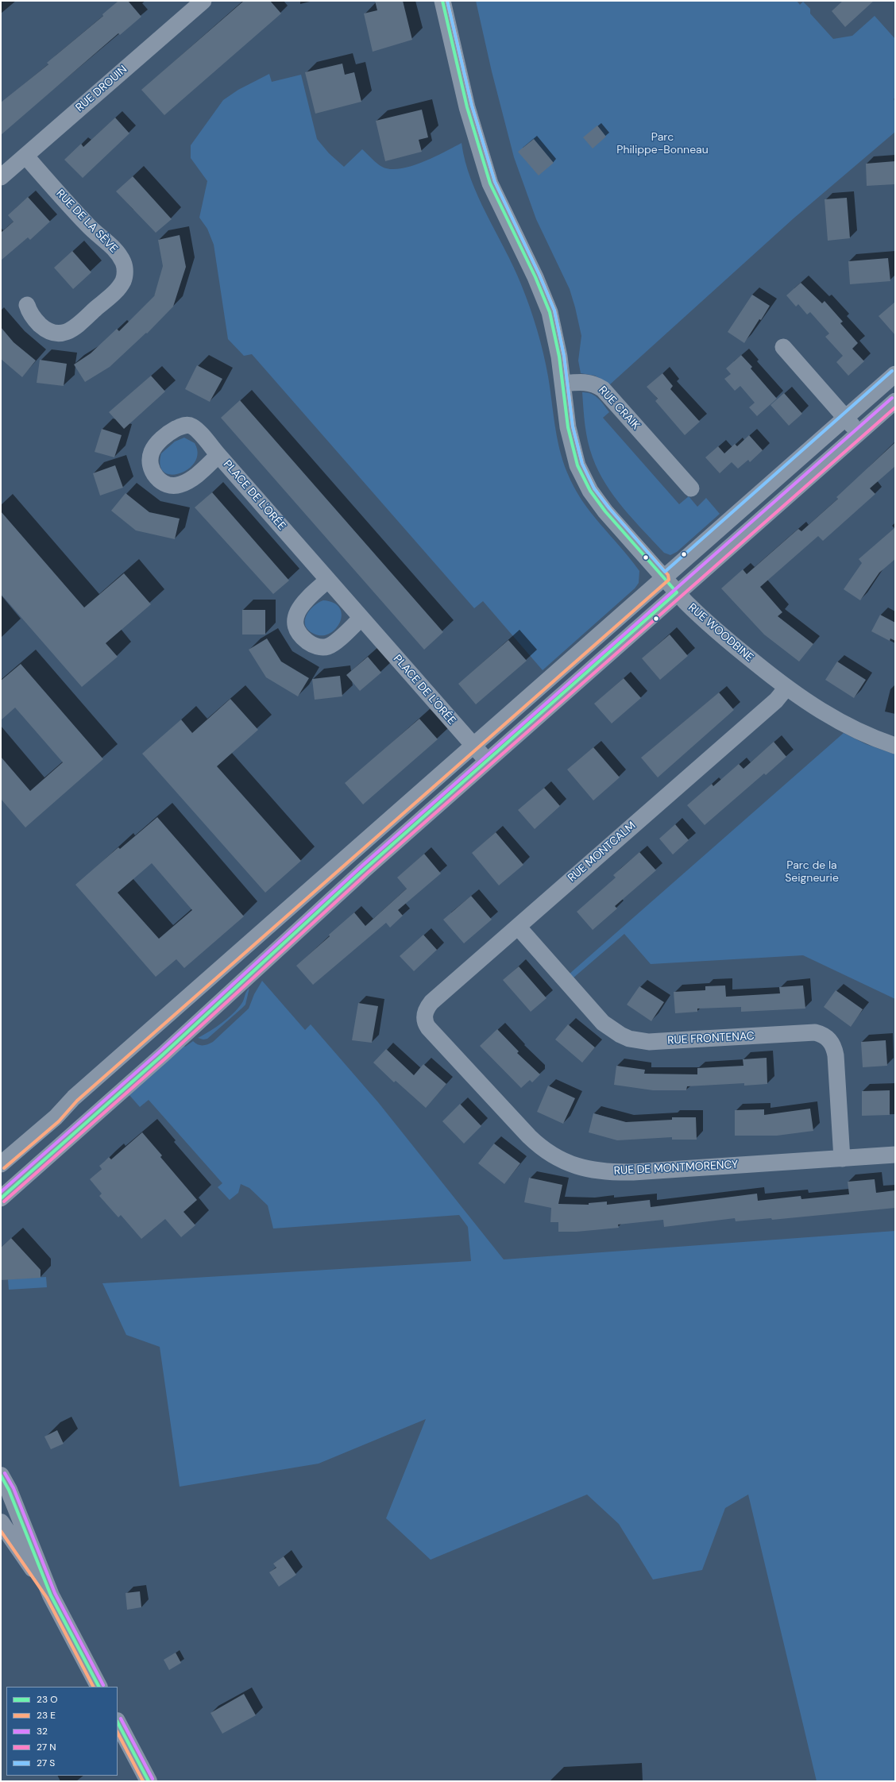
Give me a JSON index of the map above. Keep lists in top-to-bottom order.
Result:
{
  "streets": {
    "street": [
      "RUE DROUIN",
      "RUE DE LA SÈVE",
      "RUE CRAIK",
      "PLACE DE L'ORÉE",
      "RUE WOODBINE",
      "RUE MONTCALM",
      "RUE FRONTENAC",
      "RUE DE MONTMORENCY"
    ]
  },
  "crossings": [
    ["RUE DROUIN", "RUE DE LA SÈVE"],
    ["RUE CRAIK", "RUE WOODBINE"],
    ["RUE WOODBINE", "RUE MONTCALM"],
    ["RUE MONTCALM", "RUE FRONTENAC"],
    ["RUE MONTCALM", "RUE DE MONTMORENCY"],
    ["RUE FRONTENAC", "RUE DE MONTMORENCY"]
  ],
  "parks": ["Parc Philippe-Bonneau", "Parc de la Seigneurie"],
  "lines": ["transit line 32"],
  "legend": [
    "23 O",
    "23 E",
    "32",
    "27 N",
    "27 S"
  ]
}
